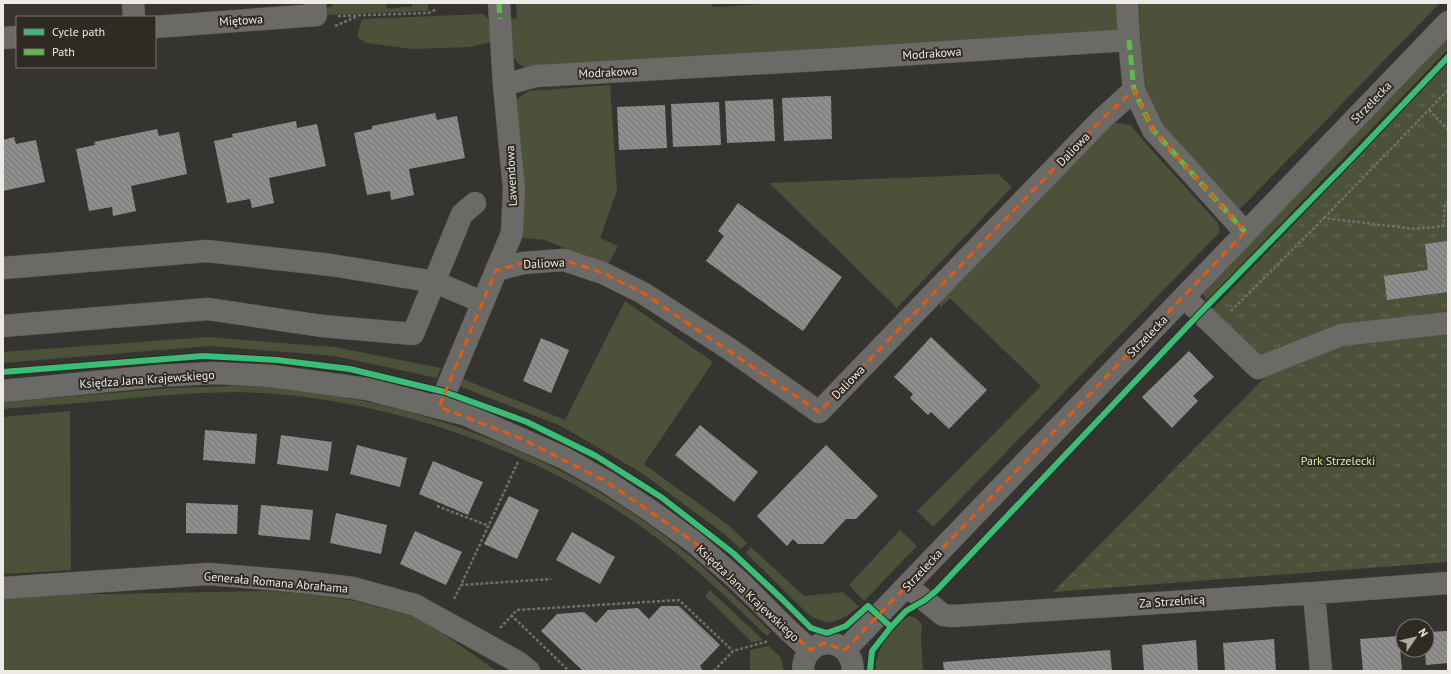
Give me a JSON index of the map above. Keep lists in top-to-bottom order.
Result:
{
  "streets": {
    "street": [
      "Miętowa",
      "Modrakowa",
      "Strzelecka",
      "Daliowa",
      "Lawendowa",
      "Księdza Jana Krajewskiego",
      "Generała Romana Abrahama",
      "Za Strzelnicą"
    ]
  },
  "crossings": [
    ["Modrakowa", "Lawendowa"],
    ["Strzelecka", "Za Strzelnicą"],
    ["Daliowa", "Lawendowa"],
    ["Lawendowa", "Księdza Jana Krajewskiego"]
  ],
  "parks": ["Park Strzelecki"],
  "legend": ["Cycle path", "Path"],
  "north": "top right"
}
